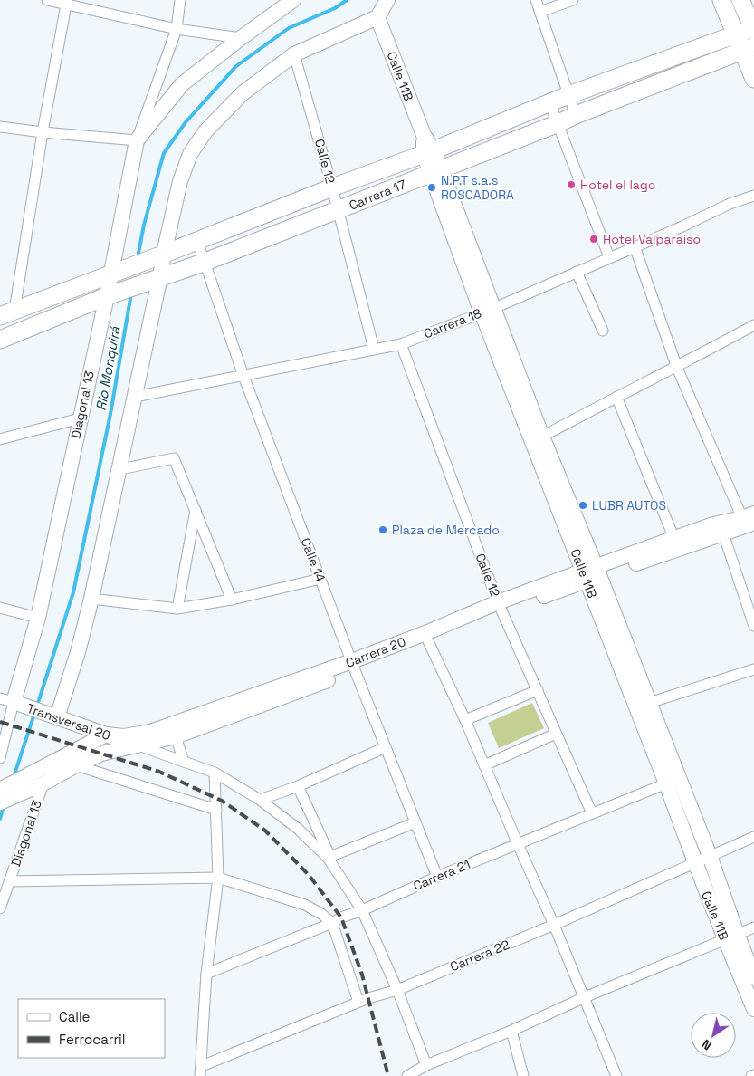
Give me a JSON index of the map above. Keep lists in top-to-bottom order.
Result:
{
  "streets": {
    "main road": ["Carrera 17"],
    "street": [
      "Calle 11B",
      "Calle 12",
      "Carrera 18",
      "Diagonal 13",
      "Calle 14",
      "Carrera 20",
      "Transversal 20",
      "Carrera 21",
      "Carrera 22"
    ]
  },
  "crossings": [
    ["Calle 11B", "Carrera 17"],
    ["Calle 11B", "Carrera 18"],
    ["Calle 11B", "Carrera 20"],
    ["Calle 11B", "Carrera 21"],
    ["Calle 11B", "Carrera 22"],
    ["Calle 12", "Carrera 17"],
    ["Calle 12", "Carrera 18"],
    ["Calle 12", "Carrera 20"],
    ["Calle 12", "Carrera 21"],
    ["Carrera 17", "Diagonal 13"],
    ["Carrera 17", "Calle 14"],
    ["Carrera 18", "Calle 14"],
    ["Diagonal 13", "Carrera 20"],
    ["Diagonal 13", "Transversal 20"],
    ["Calle 14", "Carrera 20"],
    ["Calle 14", "Carrera 21"],
    ["Carrera 20", "Transversal 20"]
  ],
  "water": ["Río Monquirá"],
  "places": [
    "Hotel el lago",
    "N.P.T s.a.s ROSCADORA",
    "Hotel Valparaiso",
    "LUBRIAUTOS",
    "Plaza de Mercado"
  ],
  "legend": ["Calle", "Ferrocarril"],
  "north": "bottom left"
}
